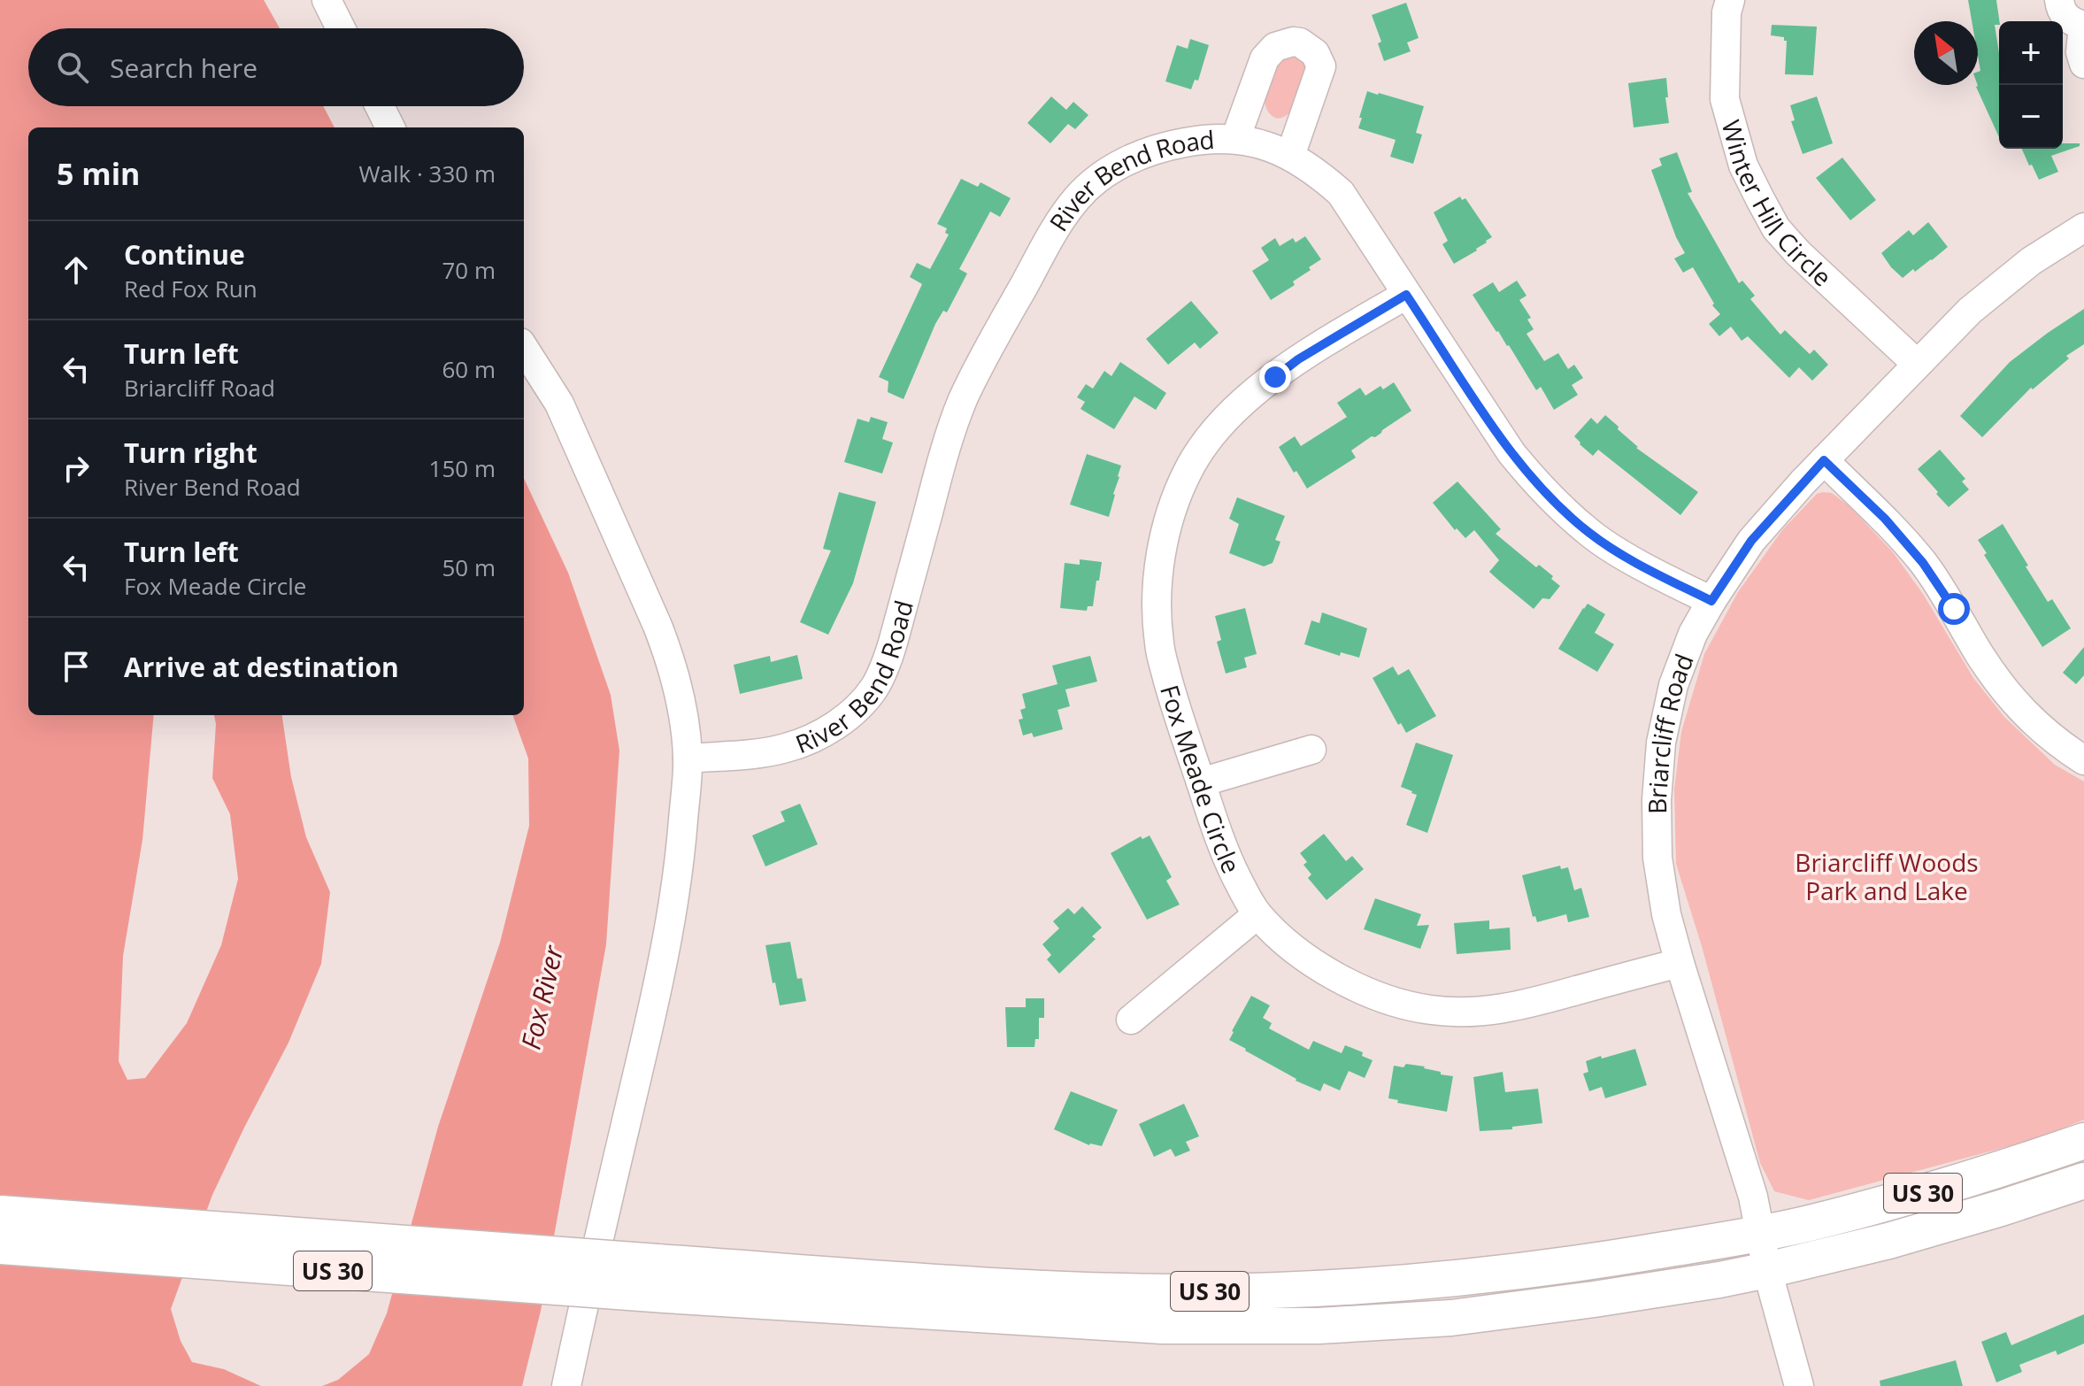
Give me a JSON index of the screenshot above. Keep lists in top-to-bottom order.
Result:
{
  "streets": {
    "main road": ["US 30"],
    "street": [
      "River Bend Road",
      "Winter Hill Circle",
      "Briarcliff Road",
      "Fox Meade Circle"
    ]
  },
  "crossings": [
    ["River Bend Road", "Briarcliff Road"],
    ["River Bend Road", "Fox Meade Circle"],
    ["Winter Hill Circle", "Briarcliff Road"],
    ["Briarcliff Road", "Fox Meade Circle"],
    ["Briarcliff Road", "US 30"]
  ],
  "water": ["Fox River"],
  "parks": ["Briarcliff Woods Park and Lake"],
  "north": "top left",
  "page": {
    "map_buttons": ["+", "−"],
    "search": "Search here",
    "heading": ["5 min", "Walk · 330 m"],
    "list": [
      ["Continue", "Red Fox Run", "70 m"],
      ["Turn left", "Briarcliff Road", "60 m"],
      ["Turn right", "River Bend Road", "150 m"],
      ["Turn left", "Fox Meade Circle", "50 m"],
      "Arrive at destination"
    ]
  }
}
